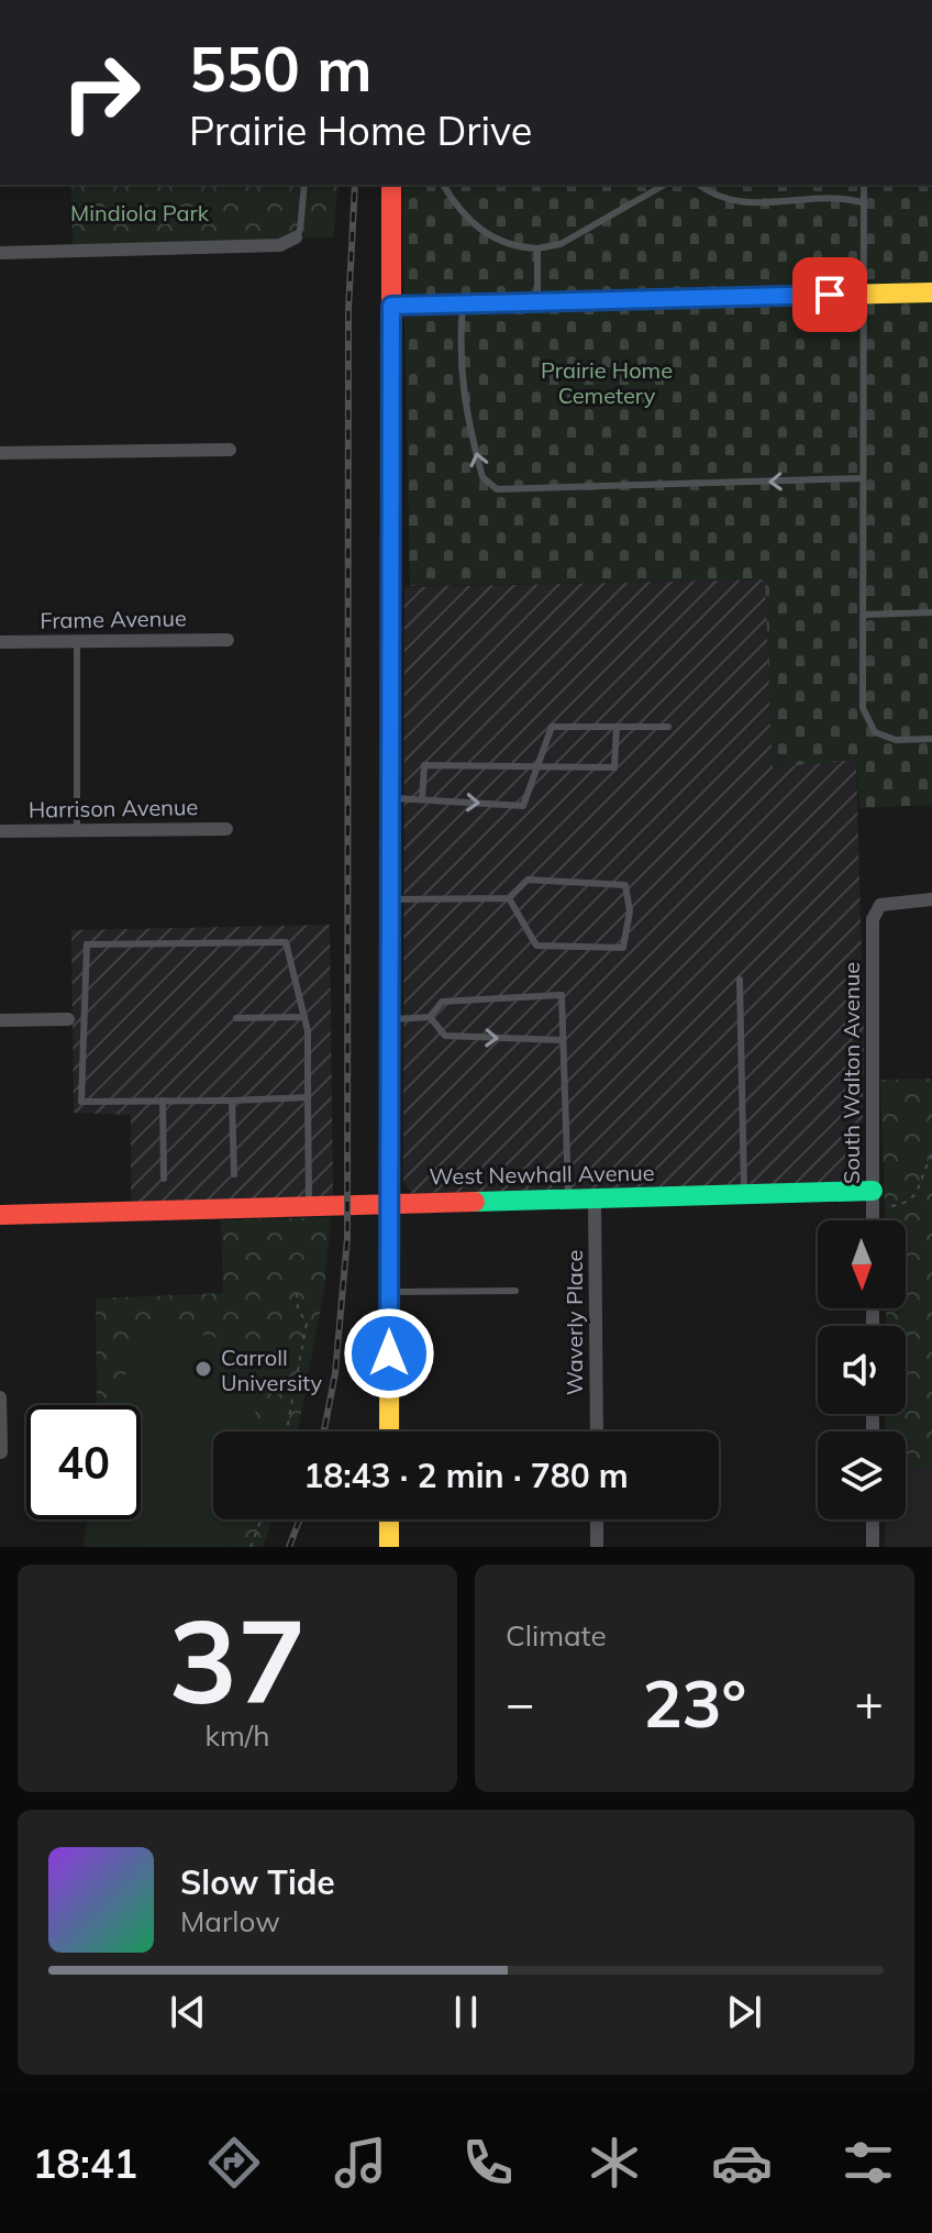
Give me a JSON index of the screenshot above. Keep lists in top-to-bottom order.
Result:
{
  "streets": {
    "street": [
      "Frame Avenue",
      "Harrison Avenue",
      "South Walton Avenue",
      "West Newhall Avenue",
      "Waverly Place"
    ]
  },
  "crossings": [
    ["South Walton Avenue", "West Newhall Avenue"],
    ["West Newhall Avenue", "Waverly Place"]
  ],
  "parks": ["Mindiola Park", "Prairie Home Cemetery"],
  "places": ["Carroll University"],
  "north": "bottom",
  "page": {
    "turn": ["550 m", "Prairie Home Drive"],
    "limit": "40",
    "trip": "18:43 · 2 min · 780 m",
    "tile": [
      ["37", "km/h"],
      "Climate"
    ],
    "heat": ["−", "23°", "+"],
    "song": ["Slow Tide", "Marlow"],
    "tabs": "18:41"
  }
}
